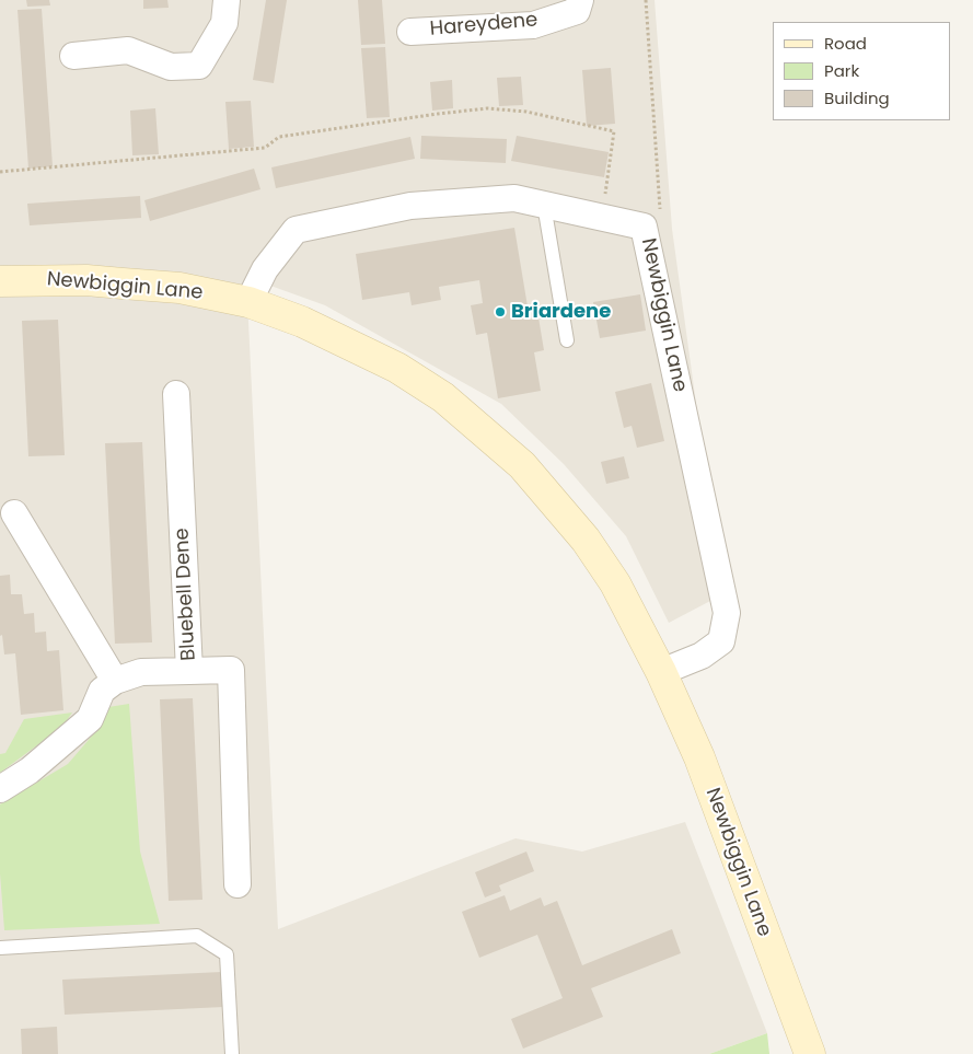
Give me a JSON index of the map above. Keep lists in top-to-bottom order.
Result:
{
  "streets": {
    "street": ["Hareydene", "Newbiggin Lane", "Bluebell Dene"]
  },
  "places": ["Briardene"],
  "legend": ["Road", "Park", "Building"]
}
